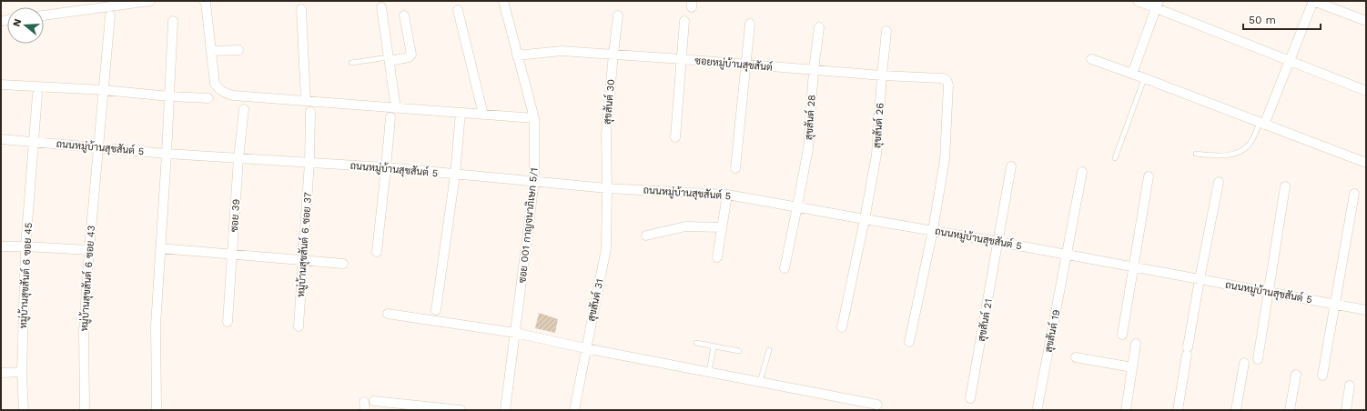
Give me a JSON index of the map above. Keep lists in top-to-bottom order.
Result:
{
  "streets": {
    "street": [
      "ซอยหมู่บ้านสุขสันต์",
      "สุขสันต์ 30",
      "สุขสันต์ 28",
      "สุขสันต์ 26",
      "ถนนหมู่บ้านสุขสันต์ 5",
      "ซอย 39",
      "ซอย 001 กาญจนาภิเษก 5/1",
      "หมู่บ้านสุขสันต์ 6 ซอย 37",
      "หมู่บ้านสุขสันต์ 6 ซอย 45",
      "หมู่บ้านสุขสันต์ 6 ซอย 43",
      "สุขสันต์ 31",
      "สุขสันต์ 21",
      "สุขสันต์ 19"
    ]
  },
  "crossings": [
    ["ซอยหมู่บ้านสุขสันต์", "สุขสันต์ 30"],
    ["ซอยหมู่บ้านสุขสันต์", "สุขสันต์ 28"],
    ["ซอยหมู่บ้านสุขสันต์", "สุขสันต์ 26"],
    ["ซอยหมู่บ้านสุขสันต์", "ถนนหมู่บ้านสุขสันต์ 5"],
    ["ซอยหมู่บ้านสุขสันต์", "ซอย 001 กาญจนาภิเษก 5/1"],
    ["สุขสันต์ 30", "ถนนหมู่บ้านสุขสันต์ 5"],
    ["สุขสันต์ 30", "สุขสันต์ 31"],
    ["สุขสันต์ 28", "ถนนหมู่บ้านสุขสันต์ 5"],
    ["สุขสันต์ 26", "ถนนหมู่บ้านสุขสันต์ 5"],
    ["ถนนหมู่บ้านสุขสันต์ 5", "ซอย 39"],
    ["ถนนหมู่บ้านสุขสันต์ 5", "ซอย 001 กาญจนาภิเษก 5/1"],
    ["ถนนหมู่บ้านสุขสันต์ 5", "หมู่บ้านสุขสันต์ 6 ซอย 37"],
    ["ถนนหมู่บ้านสุขสันต์ 5", "หมู่บ้านสุขสันต์ 6 ซอย 45"],
    ["ถนนหมู่บ้านสุขสันต์ 5", "หมู่บ้านสุขสันต์ 6 ซอย 43"],
    ["ถนนหมู่บ้านสุขสันต์ 5", "สุขสันต์ 31"],
    ["ถนนหมู่บ้านสุขสันต์ 5", "สุขสันต์ 21"],
    ["ถนนหมู่บ้านสุขสันต์ 5", "สุขสันต์ 19"]
  ],
  "scale_bar": "50 m",
  "north": "left"
}
